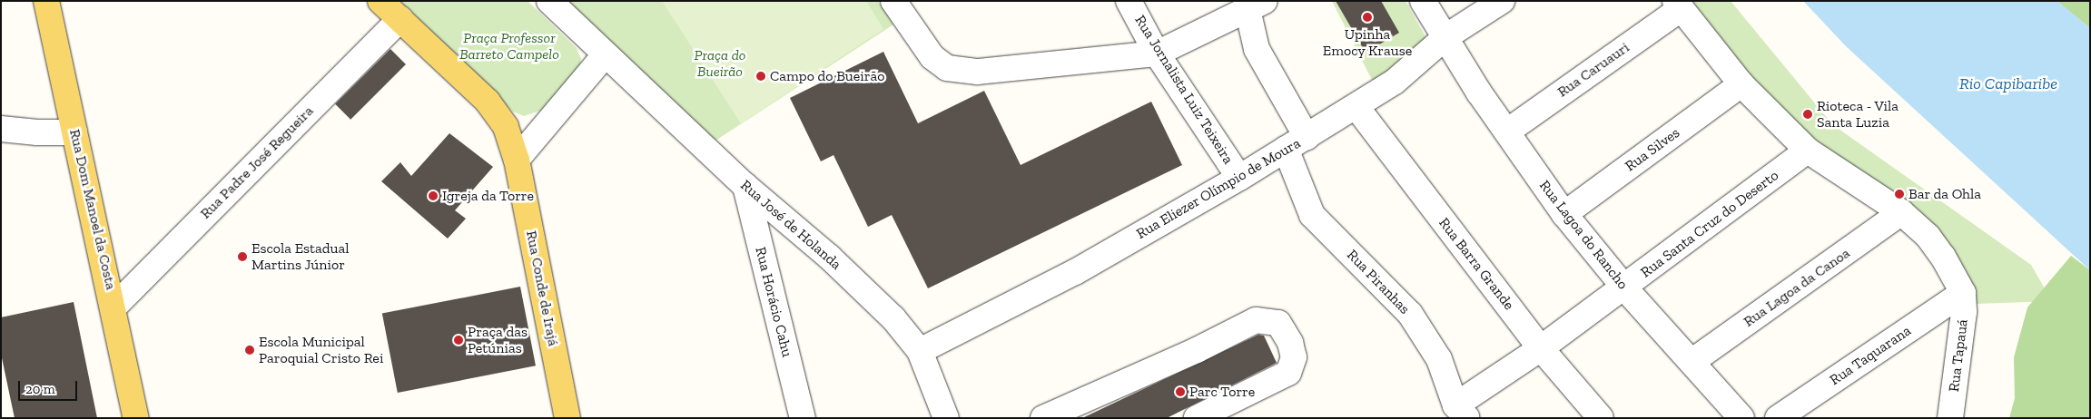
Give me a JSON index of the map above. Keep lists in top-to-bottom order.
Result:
{
  "streets": {
    "main road": ["Rua Dom Manoel da Costa", "Rua Conde de Irajá"],
    "street": [
      "Rua Caruauri",
      "Rua Jornalista Luiz Teixeira",
      "Rua Silves",
      "Rua Padre José Regueira",
      "Rua Eliezer Olímpio de Moura",
      "Rua Santa Cruz do Deserto",
      "Rua José de Holanda",
      "Rua Lagoa do Rancho",
      "Rua Barra Grande",
      "Rua Piranhas",
      "Rua Lagoa da Canoa",
      "Rua Horácio Cahu",
      "Rua Taquarana",
      "Rua Tapauá"
    ]
  },
  "crossings": [
    ["Rua Caruauri", "Rua Lagoa do Rancho"],
    ["Rua Jornalista Luiz Teixeira", "Rua Eliezer Olímpio de Moura"],
    ["Rua Silves", "Rua Lagoa do Rancho"],
    ["Rua Padre José Regueira", "Rua Dom Manoel da Costa"],
    ["Rua Padre José Regueira", "Rua Conde de Irajá"],
    ["Rua Eliezer Olímpio de Moura", "Rua José de Holanda"],
    ["Rua Eliezer Olímpio de Moura", "Rua Lagoa do Rancho"],
    ["Rua Eliezer Olímpio de Moura", "Rua Barra Grande"],
    ["Rua Eliezer Olímpio de Moura", "Rua Piranhas"],
    ["Rua Santa Cruz do Deserto", "Rua Lagoa do Rancho"],
    ["Rua Santa Cruz do Deserto", "Rua Barra Grande"],
    ["Rua Santa Cruz do Deserto", "Rua Piranhas"],
    ["Rua José de Holanda", "Rua Horácio Cahu"],
    ["Rua Lagoa do Rancho", "Rua Lagoa da Canoa"],
    ["Rua Taquarana", "Rua Tapauá"]
  ],
  "water": ["Rio Capibaribe"],
  "parks": ["Praça Professor Barreto Campelo", "Praça do Bueirão"],
  "places": [
    "Upinha Emocy Krause",
    "Campo do Bueirão",
    "Rioteca - Vila Santa Luzia",
    "Bar da Ohla",
    "Igreja da Torre",
    "Escola Estadual Martins Júnior",
    "Praça das Petúnias",
    "Escola Municipal Paroquial Cristo Rei",
    "Parc Torre"
  ],
  "scale_bar": "20 m"
}
